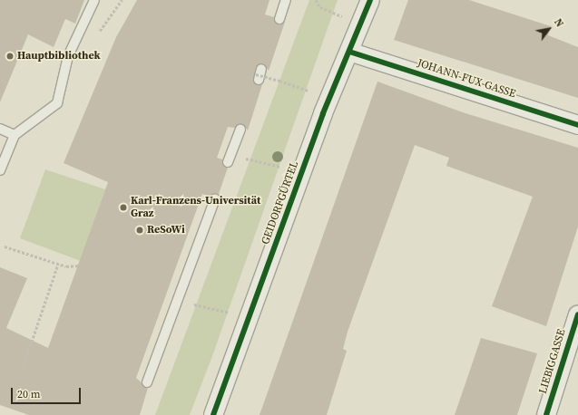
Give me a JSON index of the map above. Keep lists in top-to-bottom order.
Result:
{
  "streets": {
    "street": ["JOHANN-FUX-GASSE", "GEIDORFGÜRTEL", "LIEBIGGASSE"]
  },
  "crossings": [
    ["JOHANN-FUX-GASSE", "GEIDORFGÜRTEL"]
  ],
  "places": ["Hauptbibliothek", "Karl-Franzens-Universität Graz", "ReSoWi"],
  "scale_bar": "20 m",
  "north": "top right"
}
